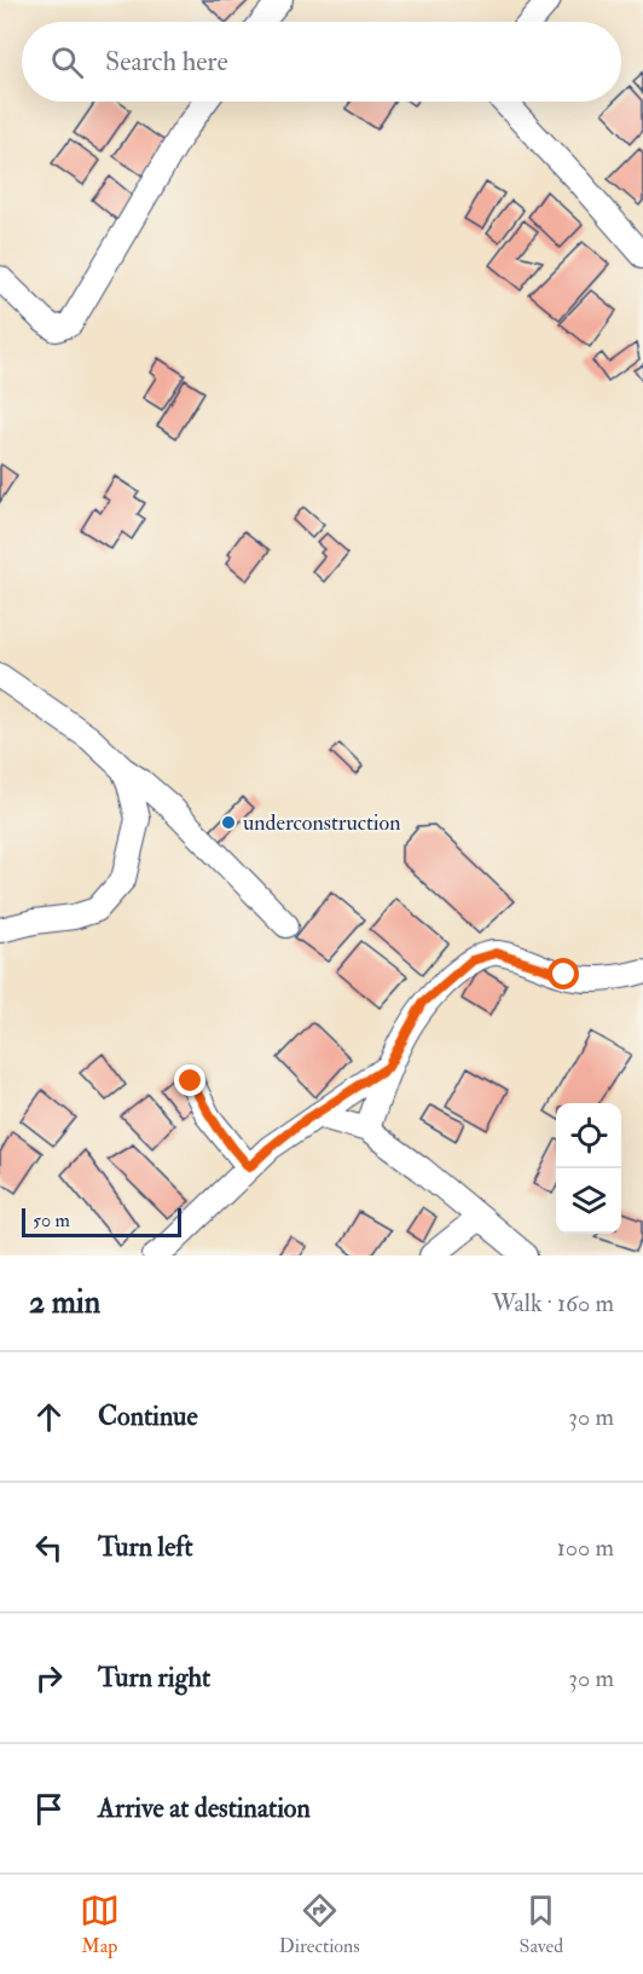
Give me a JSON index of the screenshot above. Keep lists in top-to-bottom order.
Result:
{
  "places": ["underconstruction"],
  "scale_bar": "50 m",
  "page": {
    "search": "Search here",
    "scale": "50 m",
    "heading": ["2 min", "Walk · 160 m"],
    "list": [
      ["Continue", "30 m"],
      ["Turn left", "100 m"],
      ["Turn right", "30 m"],
      "Arrive at destination"
    ],
    "nav": ["Map", "Directions", "Saved"]
  }
}
